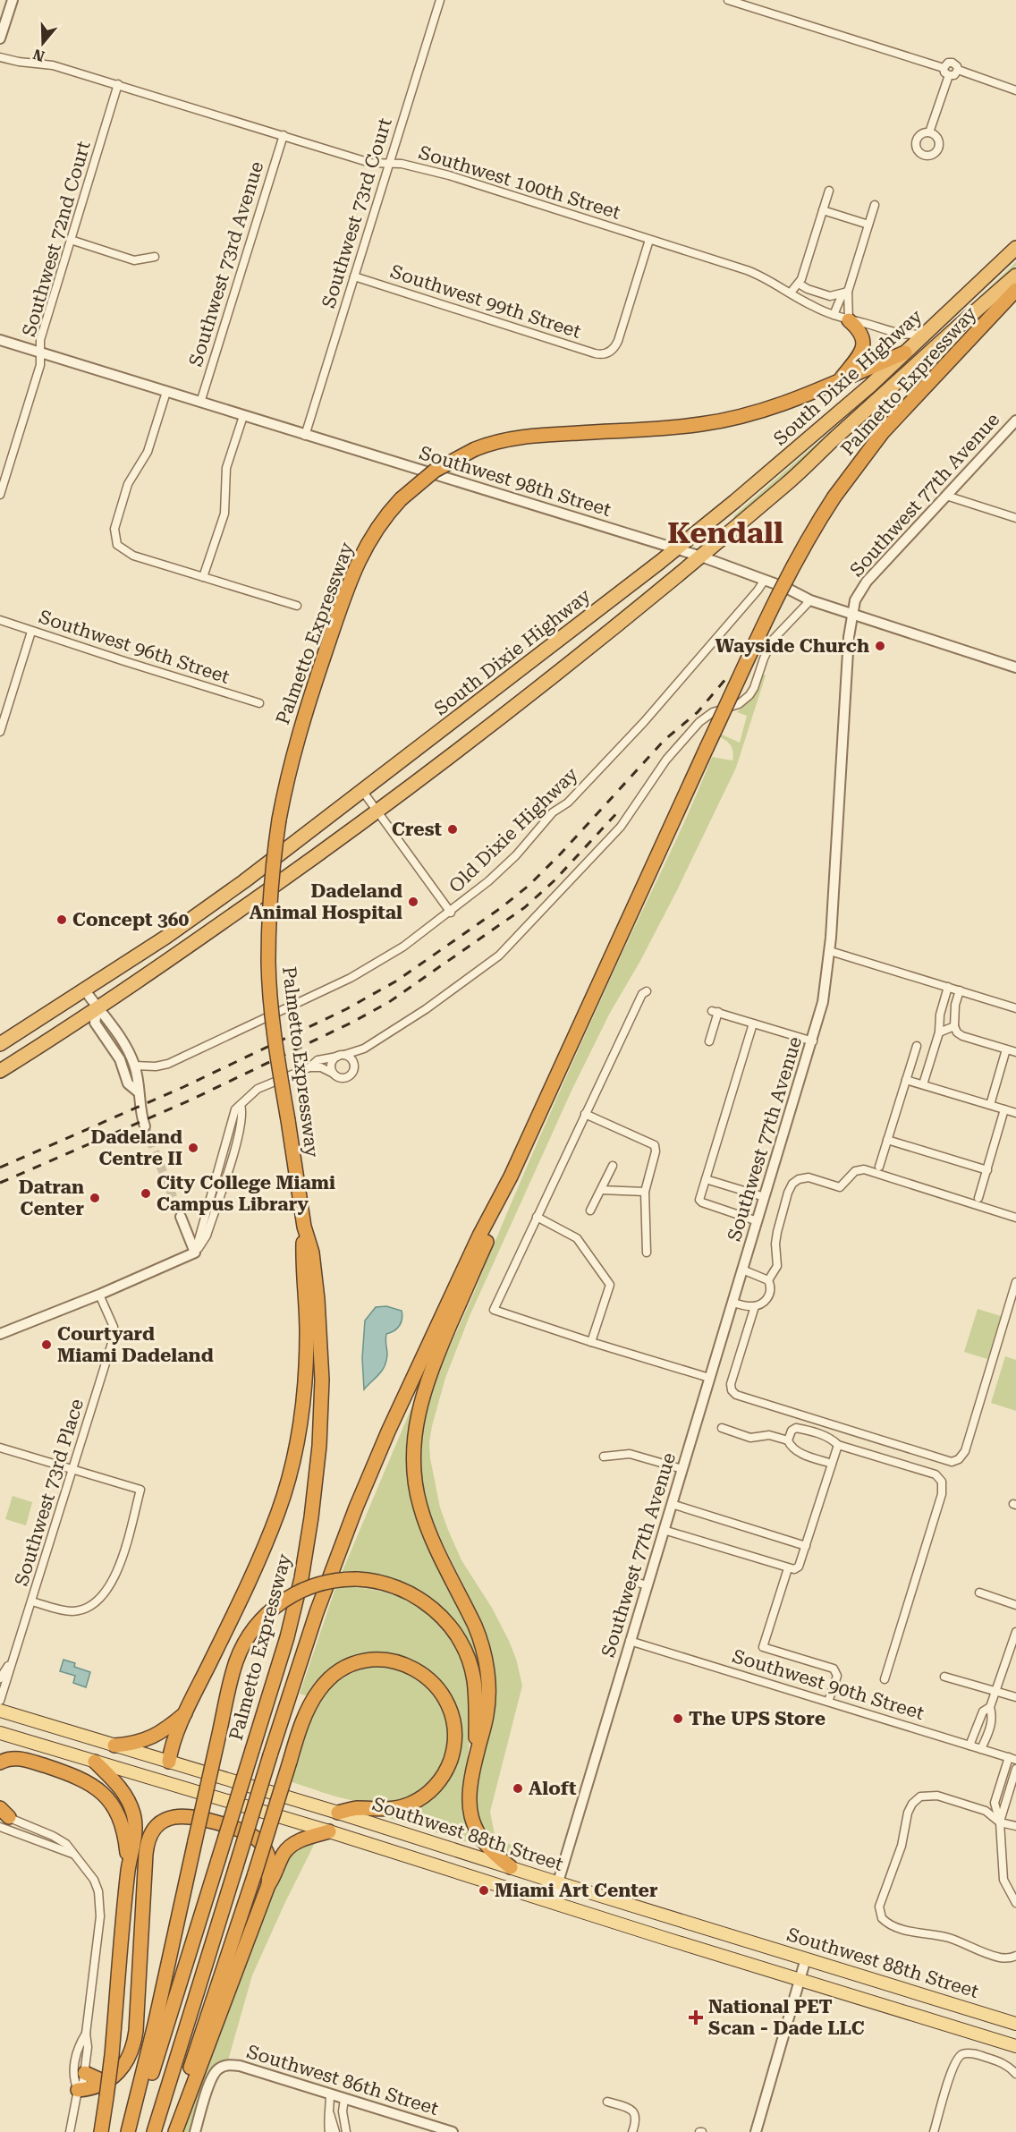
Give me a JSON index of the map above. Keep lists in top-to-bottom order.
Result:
{
  "streets": {
    "highway": ["South Dixie Highway", "Palmetto Expressway"],
    "main road": ["Southwest 88th Street"],
    "street": [
      "Southwest 100th Street",
      "Southwest 73rd Court",
      "Southwest 72nd Court",
      "Southwest 73rd Avenue",
      "Southwest 99th Street",
      "Southwest 98th Street",
      "Southwest 77th Avenue",
      "Southwest 96th Street",
      "Old Dixie Highway",
      "Southwest 73rd Place",
      "Southwest 90th Street",
      "Southwest 86th Street"
    ]
  },
  "crossings": [
    ["Southwest 100th Street", "Southwest 73rd Court"],
    ["Southwest 100th Street", "Southwest 72nd Court"],
    ["Southwest 100th Street", "Southwest 73rd Avenue"],
    ["Southwest 100th Street", "Southwest 99th Street"],
    ["Southwest 100th Street", "South Dixie Highway"],
    ["Southwest 73rd Court", "Southwest 99th Street"],
    ["Southwest 73rd Court", "Southwest 98th Street"],
    ["Southwest 72nd Court", "Southwest 98th Street"],
    ["Southwest 73rd Avenue", "Southwest 98th Street"],
    ["South Dixie Highway", "Palmetto Expressway"],
    ["South Dixie Highway", "Southwest 98th Street"],
    ["Southwest 98th Street", "Southwest 77th Avenue"],
    ["Southwest 98th Street", "Old Dixie Highway"],
    ["Southwest 77th Avenue", "Southwest 90th Street"],
    ["Southwest 77th Avenue", "Southwest 88th Street"]
  ],
  "districts": ["Kendall"],
  "places": {
    "other": [
      "Wayside Church",
      "Crest",
      "Dadeland Animal Hospital",
      "Concept 360",
      "Dadeland Centre II",
      "City College Miami Campus Library",
      "Datran Center",
      "Courtyard Miami Dadeland",
      "The UPS Store",
      "Aloft",
      "Miami Art Center"
    ],
    "health": ["National PET Scan - Dade LLC"]
  },
  "north": "bottom"
}
